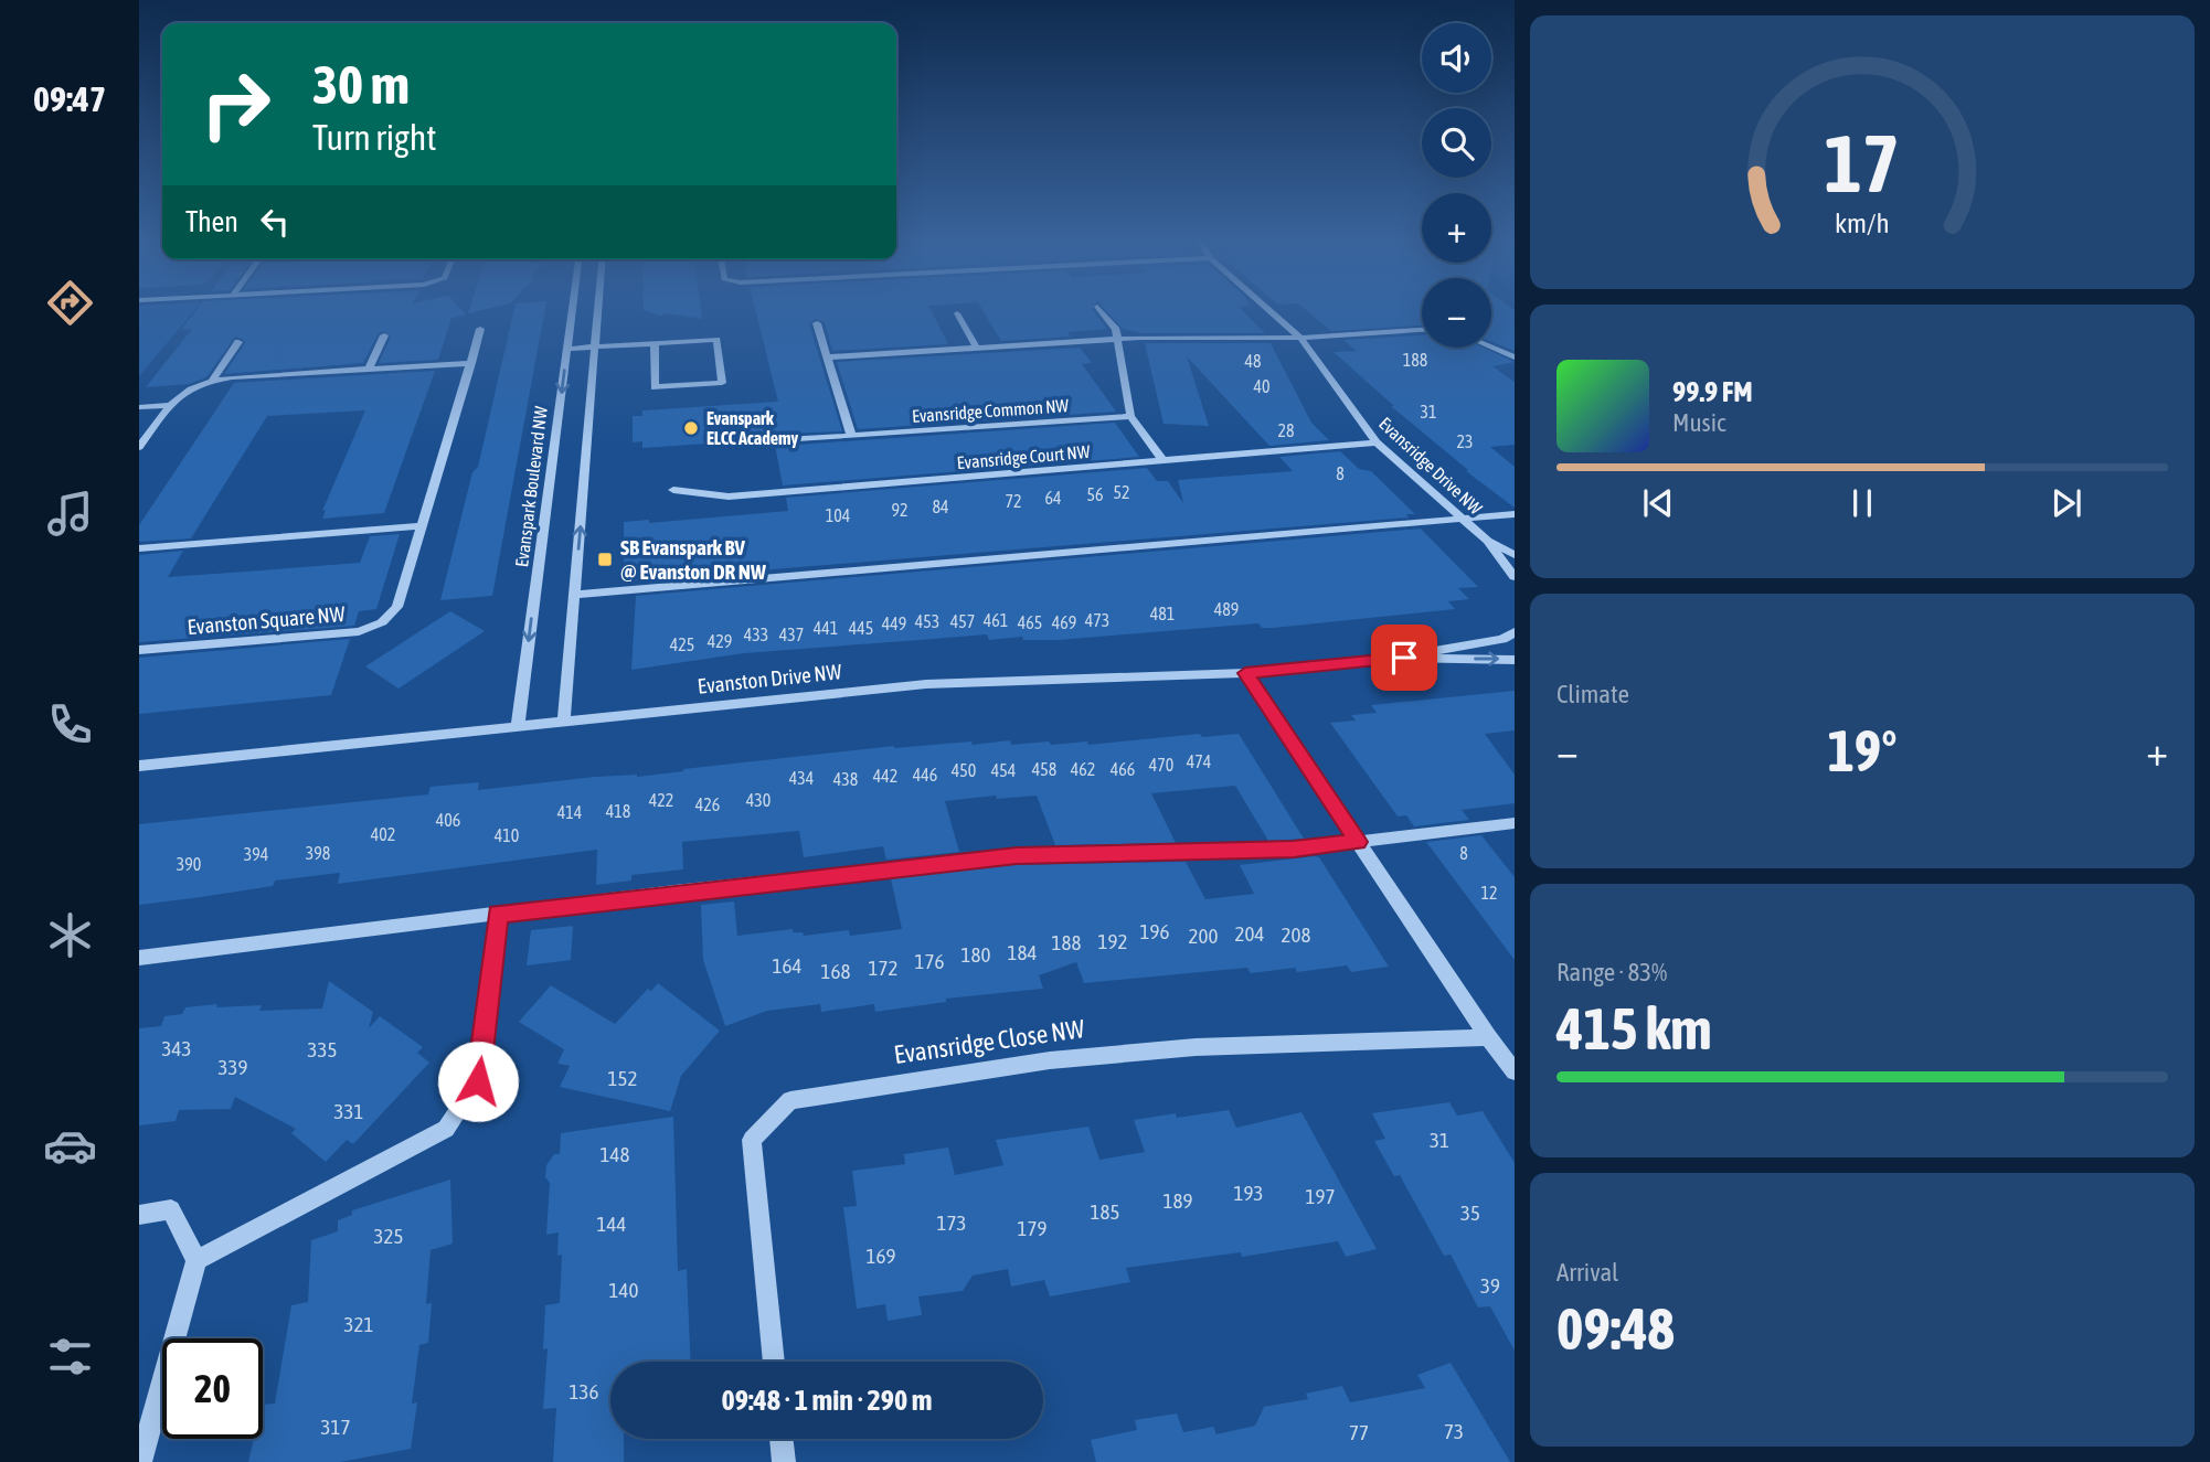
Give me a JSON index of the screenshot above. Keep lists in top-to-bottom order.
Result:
{
  "streets": {
    "street": [
      "Evansridge Common NW",
      "Evansridge Court NW",
      "Evansridge Drive NW",
      "Evanspark Boulevard NW",
      "Evanston Square NW",
      "Evanston Drive NW",
      "Evansridge Close NW"
    ]
  },
  "crossings": [
    ["Evansridge Court NW", "Evansridge Drive NW"],
    ["Evanspark Boulevard NW", "Evanston Drive NW"]
  ],
  "places": {
    "other": ["Evanspark ELCC Academy"],
    "transit": ["SB Evanspark BV @ Evanston DR NW"]
  },
  "house_numbers": [
    "188",
    "48",
    "40",
    "31",
    "28",
    "23",
    "8",
    "52",
    "56",
    "64",
    "72",
    "84",
    "92",
    "104",
    "489",
    "481",
    "461",
    "473",
    "453",
    "457",
    "465",
    "469",
    "449",
    "441",
    "445",
    "433",
    "437",
    "429",
    "425",
    "474",
    "470",
    "458",
    "462",
    "466",
    "450",
    "454",
    "446",
    "442",
    "434",
    "438",
    "422",
    "430",
    "426",
    "418",
    "414",
    "406",
    "402",
    "410",
    "398",
    "8",
    "394",
    "390",
    "12",
    "196",
    "204",
    "208",
    "200",
    "192",
    "188",
    "184",
    "180",
    "176",
    "164",
    "172",
    "168",
    "343",
    "335",
    "339",
    "152",
    "331",
    "31",
    "148",
    "193",
    "197",
    "189",
    "185",
    "35",
    "173",
    "144",
    "179",
    "325",
    "169",
    "39",
    "140",
    "321",
    "136",
    "317",
    "73",
    "77"
  ],
  "page": {
    "tabs": "09:47",
    "map_buttons": ["+", "−"],
    "turn": ["30 m", "Turn right"],
    "then": "Then",
    "song": ["99.9 FM", "Music"],
    "tile": [
      "Climate",
      ["Range · 83%", "415 km"],
      ["Arrival", "09:48"]
    ],
    "heat": ["−", "19°", "+"],
    "limit": "20",
    "trip": "09:48 · 1 min · 290 m",
    "gauge": ["17", "km/h"]
  }
}
